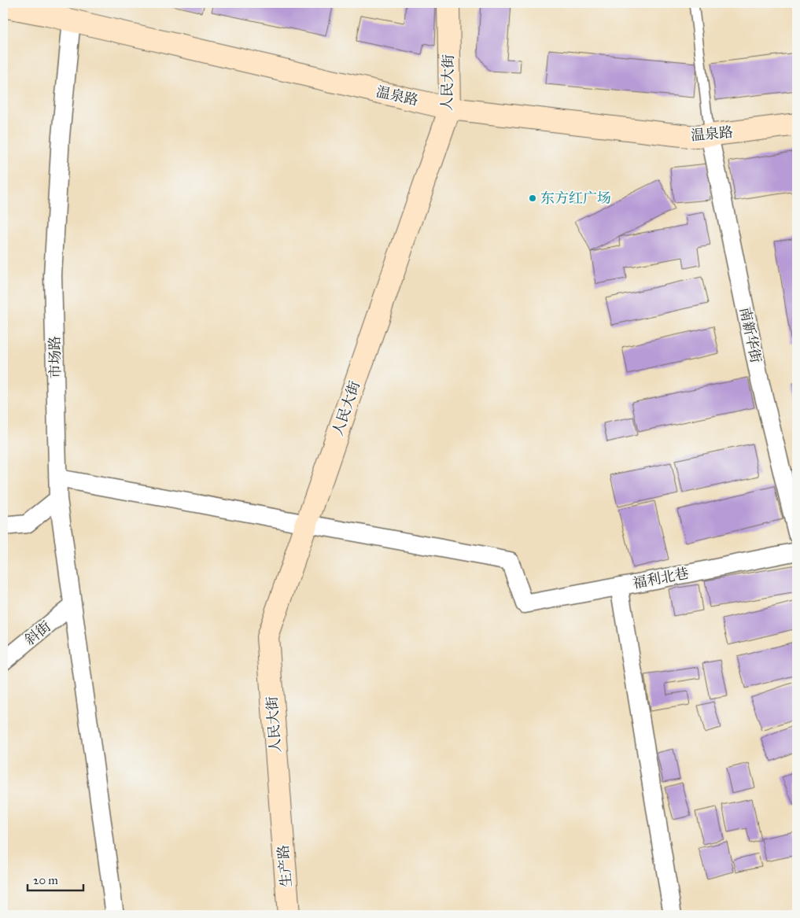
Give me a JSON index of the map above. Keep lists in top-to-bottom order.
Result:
{
  "streets": {
    "street": [
      "人民大街",
      "温泉路",
      "南新华街",
      "市场路",
      "福利北巷",
      "斜街",
      "生产路"
    ]
  },
  "crossings": [
    ["人民大街", "温泉路"],
    ["人民大街", "福利北巷"],
    ["人民大街", "生产路"],
    ["温泉路", "南新华街"],
    ["温泉路", "市场路"],
    ["市场路", "斜街"]
  ],
  "places": ["东方红广场"],
  "scale_bar": "20 m"
}
